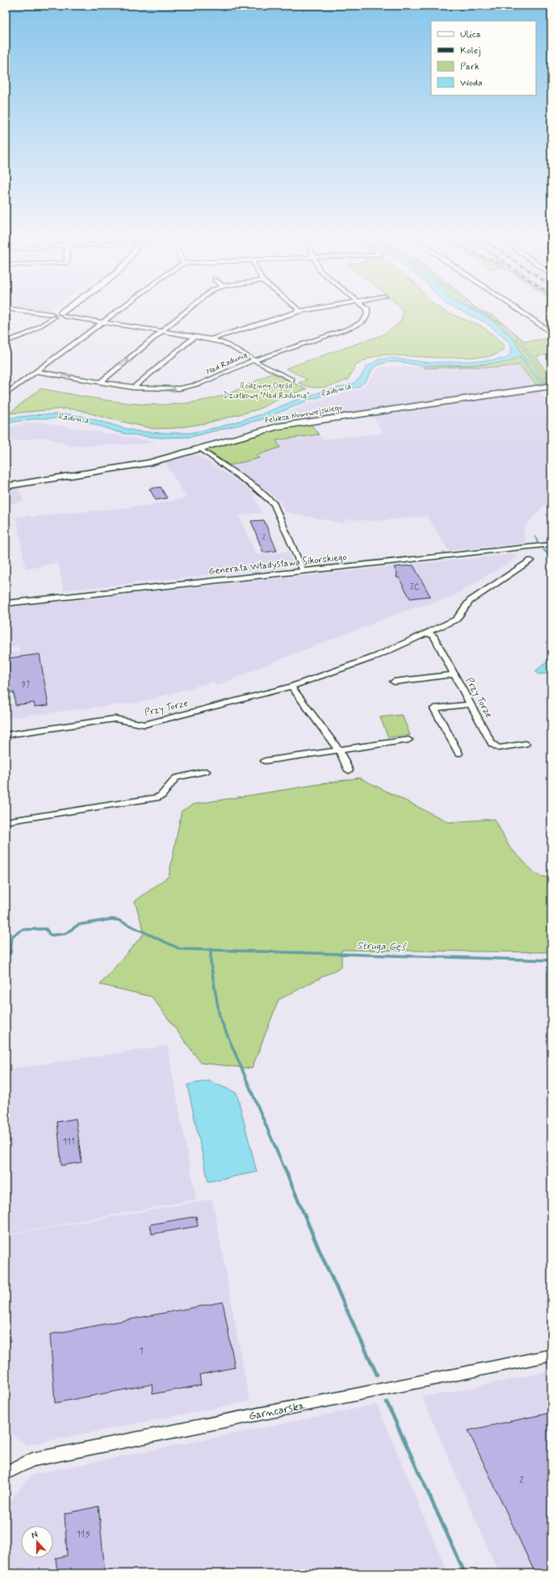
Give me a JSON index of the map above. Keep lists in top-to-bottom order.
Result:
{
  "streets": {
    "street": [
      "Nad Radunią",
      "Feliksa Nowowiejskiego",
      "Generała Władysława Sikorskiego",
      "Przy Torze",
      "Garncarska"
    ]
  },
  "water": ["Radunia", "Struga Gęś"],
  "parks": ["Rodzinny Ogród Działkowy \"Nad Radunią\""],
  "house_numbers": [
    "2",
    "2C",
    "97",
    "111",
    "1",
    "2",
    "115"
  ],
  "legend": [
    "Ulica",
    "Kolej",
    "Park",
    "Woda"
  ],
  "north": "top"
}
